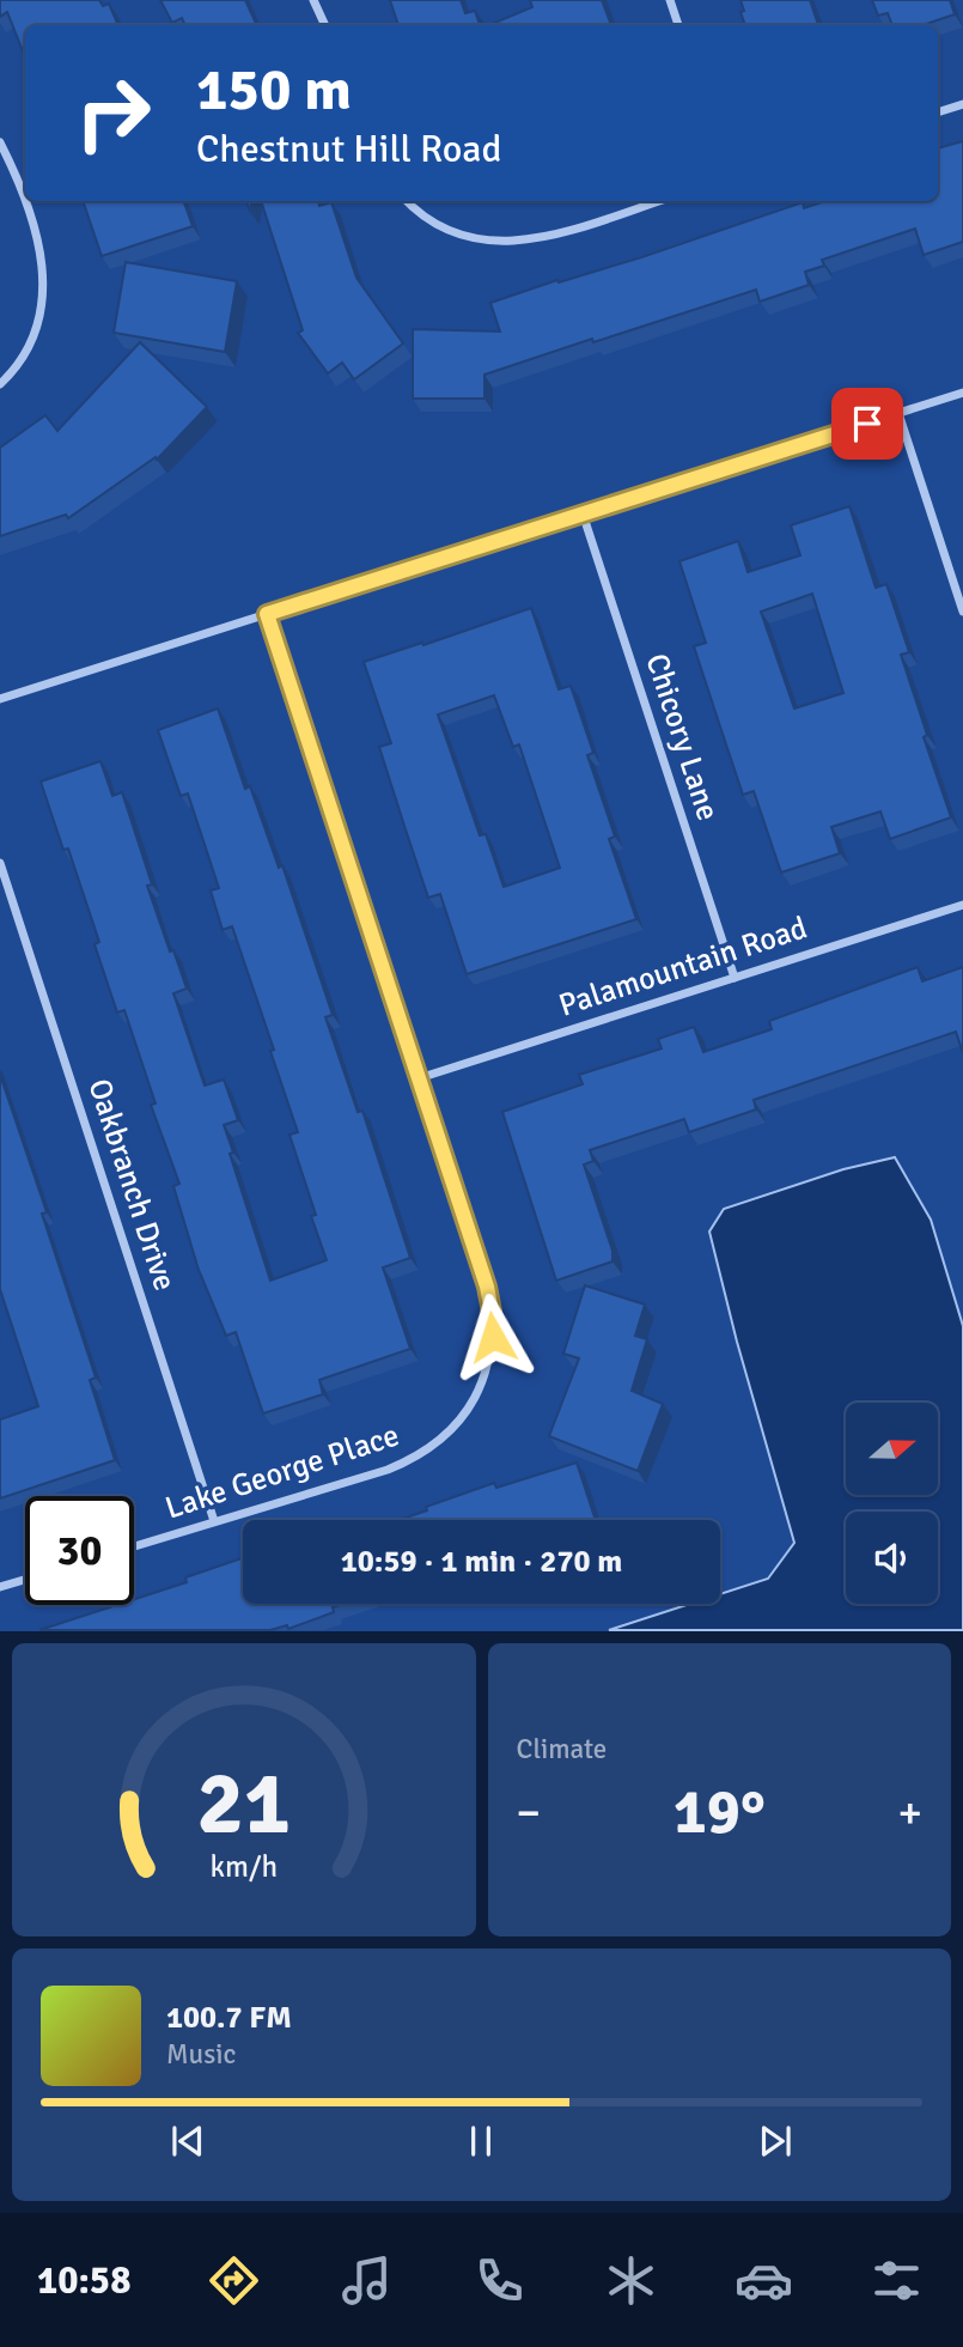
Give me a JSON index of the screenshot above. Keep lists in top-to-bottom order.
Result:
{
  "streets": {
    "street": [
      "Chicory Lane",
      "Palamountain Road",
      "Oakbranch Drive",
      "Lake George Place"
    ]
  },
  "crossings": [
    ["Chicory Lane", "Palamountain Road"],
    ["Palamountain Road", "Lake George Place"],
    ["Oakbranch Drive", "Lake George Place"]
  ],
  "north": "right",
  "page": {
    "turn": ["150 m", "Chestnut Hill Road"],
    "limit": "30",
    "trip": "10:59 · 1 min · 270 m",
    "tile": "Climate",
    "heat": ["−", "19°", "+"],
    "song": ["100.7 FM", "Music"],
    "tabs": "10:58",
    "gauge": ["21", "km/h"]
  }
}
